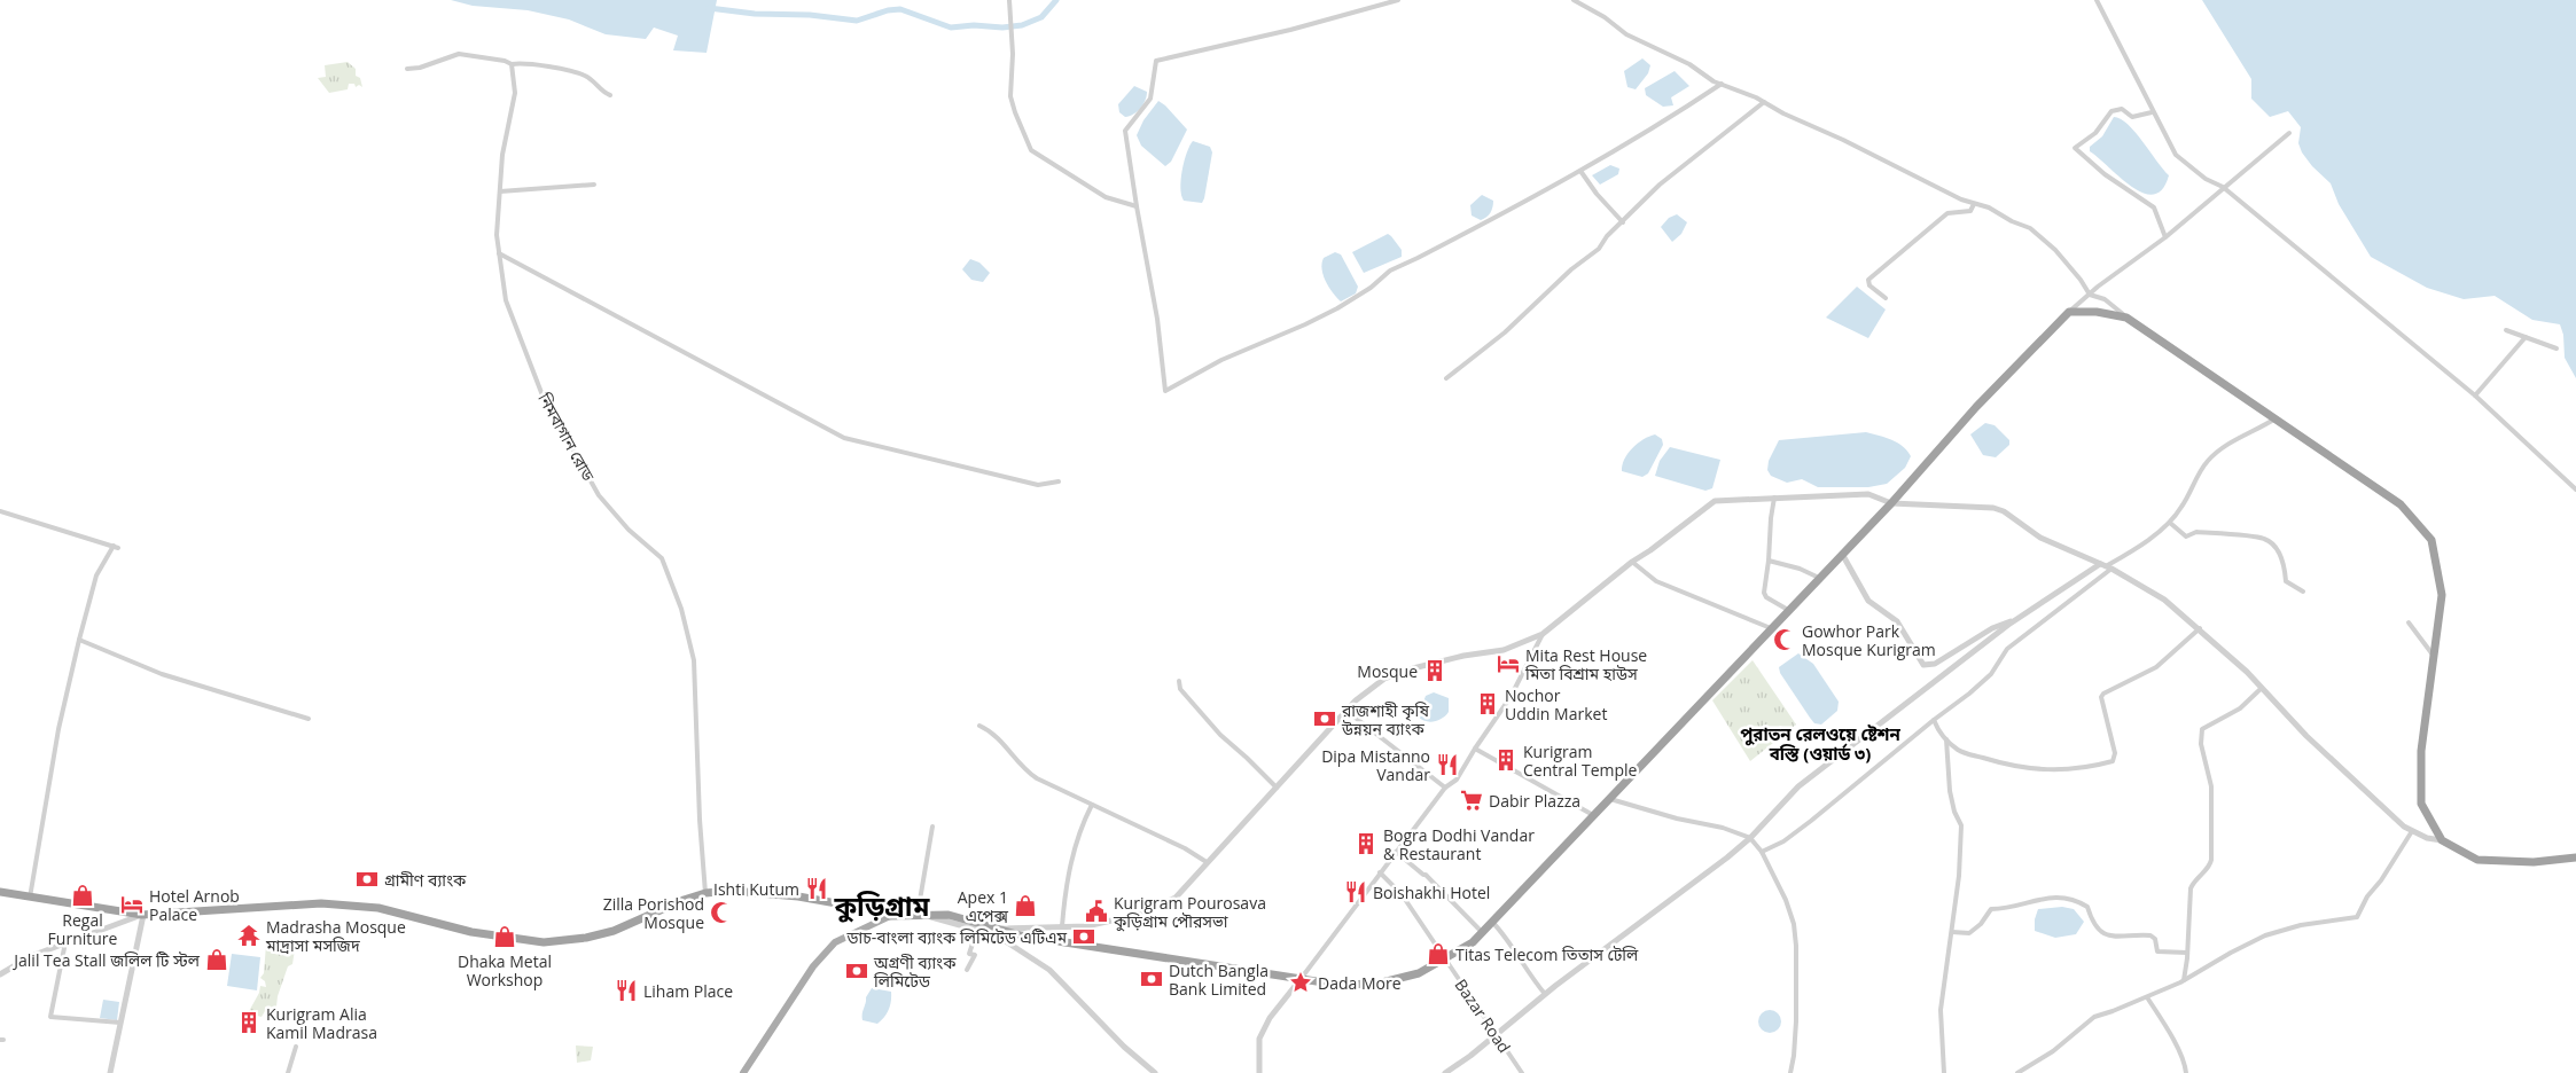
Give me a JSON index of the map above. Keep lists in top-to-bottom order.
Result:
{
  "streets": {
    "street": ["নিমবাগান রোড", "Bazar Road"]
  },
  "districts": ["পুরাতন রেলওয়ে ষ্টেশন বস্তি (ওয়ার্ড ৩)", "কুড়িগ্রাম"],
  "places": {
    "mosque": ["Gowhor Park Mosque Kurigram", "Zilla Porishod Mosque"],
    "hotel": ["Mita Rest House মিতা বিশ্রাম হাউস", "Hotel Arnob Palace"],
    "building": [
      "Mosque",
      "Nochor Uddin Market",
      "Kurigram Central Temple",
      "Bogra Dodhi Vandar & Restaurant",
      "Kurigram Alia Kamil Madrasa"
    ],
    "bank": [
      "রাজশাহী কৃষি উন্নয়ন ব্যাংক",
      "গ্রামীণ ব্যাংক",
      "ডাচ-বাংলা ব্যাংক লিমিটেড এটিএম",
      "অগ্রণী ব্যাংক লিমিটেড",
      "Dutch Bangla Bank Limited"
    ],
    "restaurant": [
      "Dipa Mistanno Vandar",
      "Ishti Kutum",
      "Boishakhi Hotel",
      "Liham Place"
    ],
    "supermarket": ["Dabir Plazza"],
    "shop": [
      "Regal Furniture",
      "Apex 1 এপেক্স",
      "Dhaka Metal Workshop",
      "Titas Telecom তিতাস টেলি",
      "Jalil Tea Stall জলিল টি স্টল"
    ],
    "public building": ["Kurigram Pourosava কুড়িগ্রাম পৌরসভা"],
    "temple": ["Madrasha Mosque মাদ্রাসা মসজিদ"],
    "place": ["Dada More"]
  }
}
